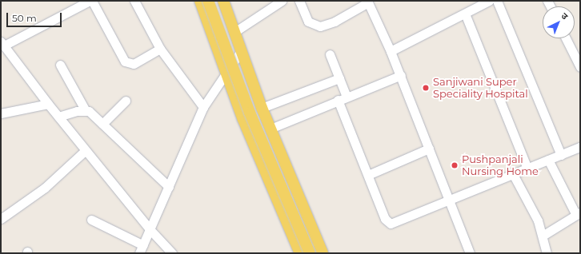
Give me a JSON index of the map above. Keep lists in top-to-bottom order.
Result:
{
  "places": ["Sanjiwani Super Speciality Hospital", "Pushpanjali Nursing Home"],
  "scale_bar": "50 m",
  "north": "top right"
}
